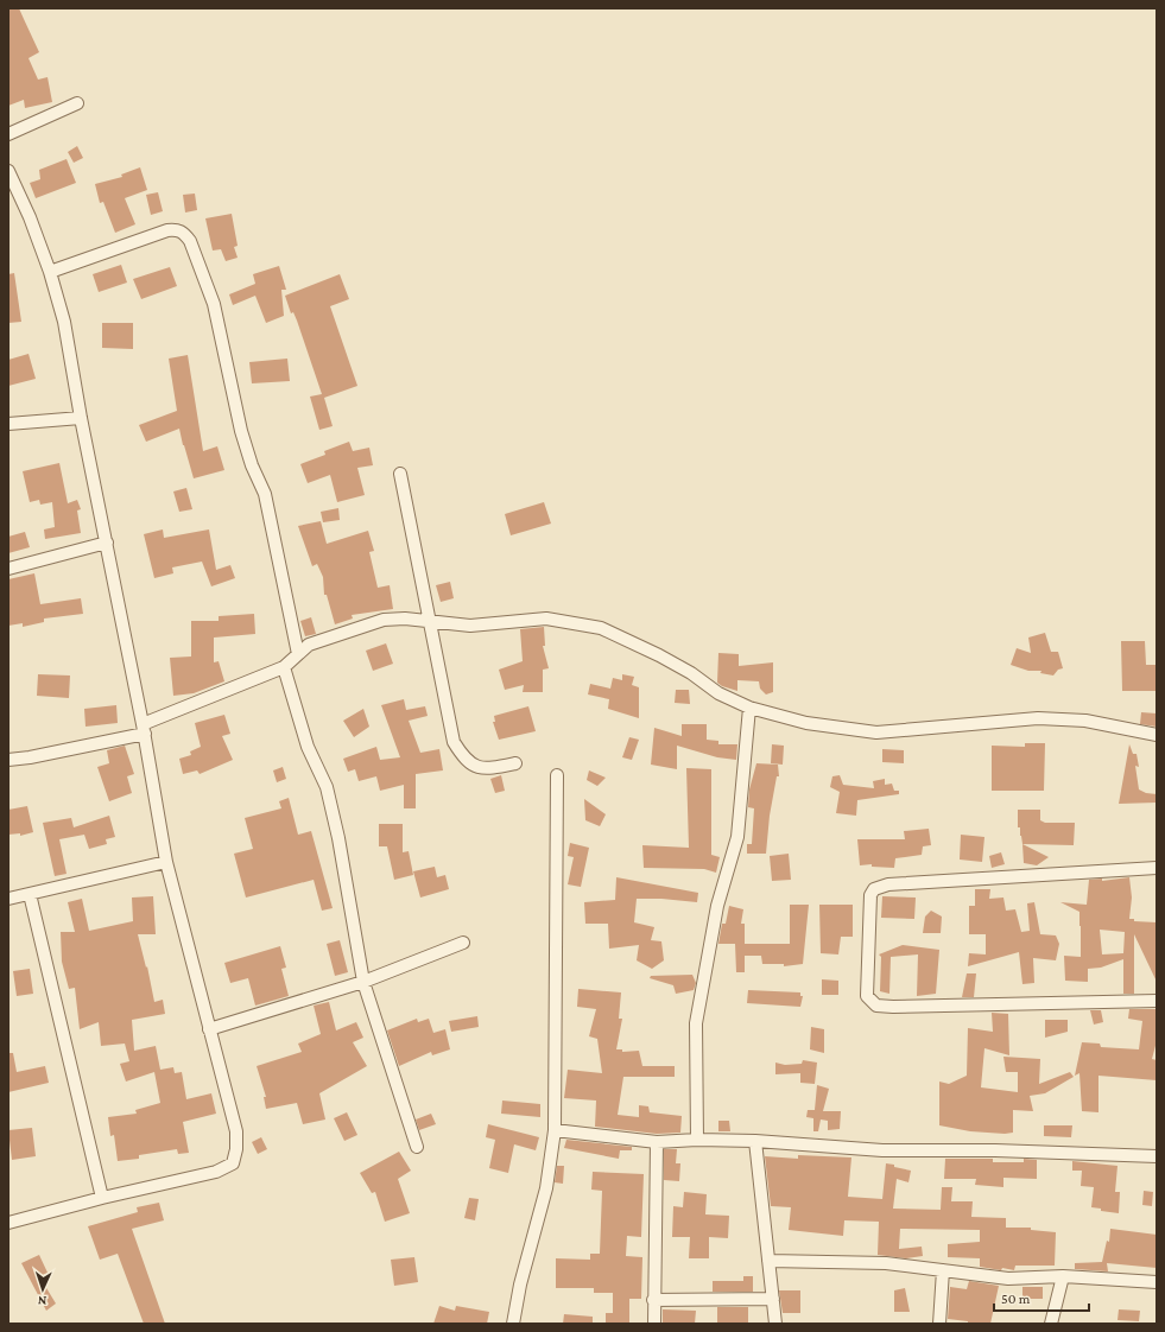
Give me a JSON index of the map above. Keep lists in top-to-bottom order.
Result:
{
  "scale_bar": "50 m",
  "north": "bottom"
}
